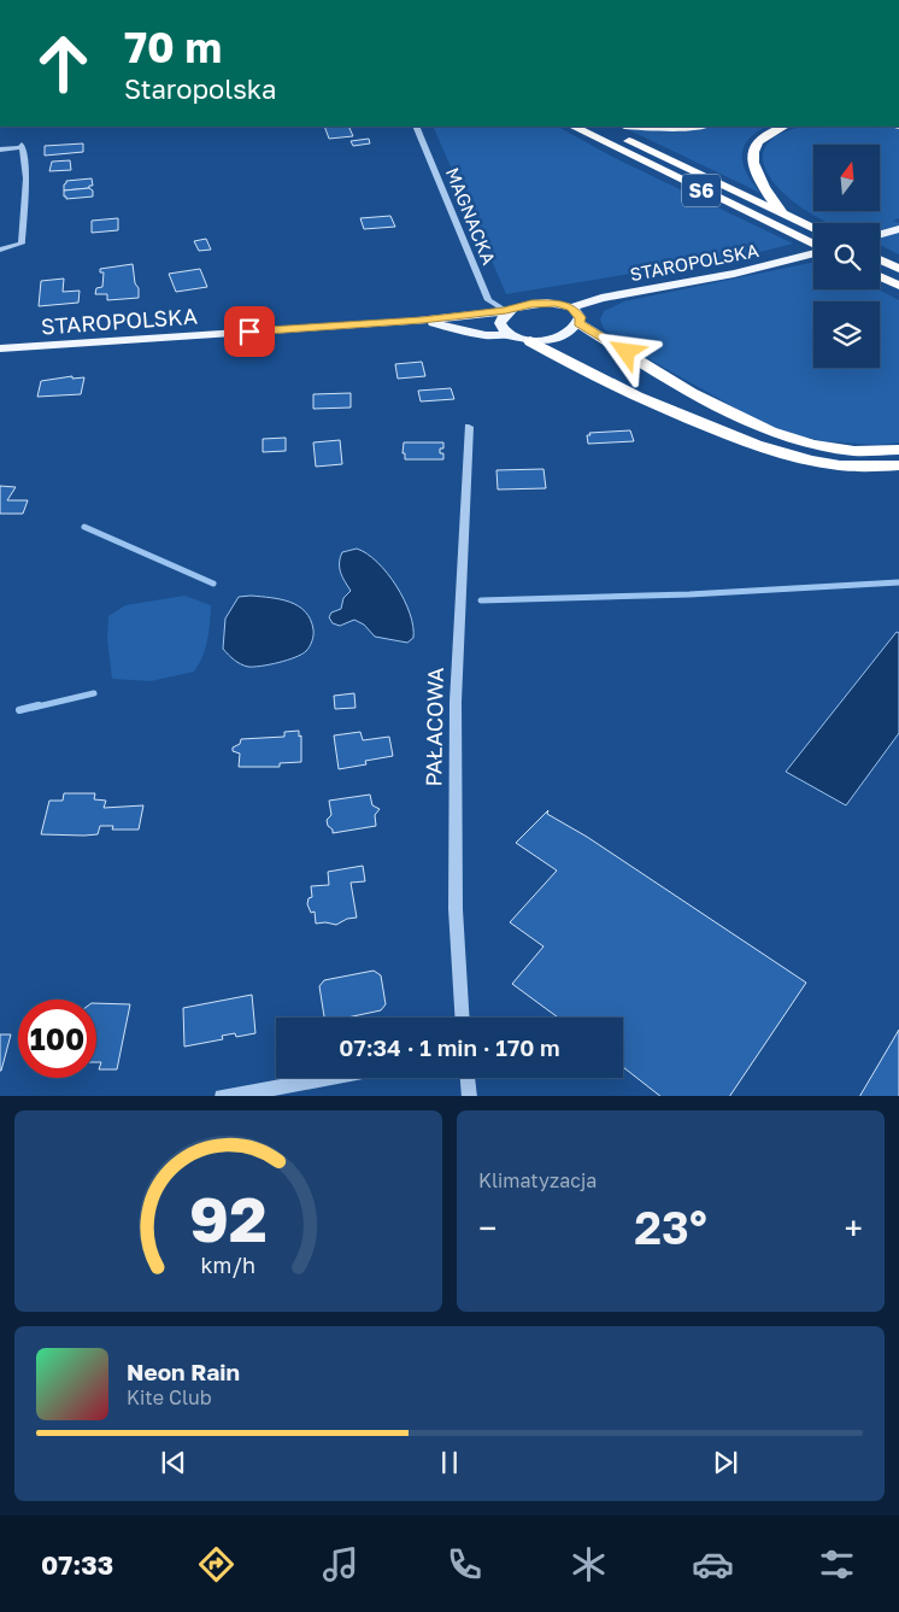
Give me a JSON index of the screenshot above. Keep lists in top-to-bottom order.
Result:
{
  "streets": {
    "highway": ["S6"],
    "main road": ["STAROPOLSKA"],
    "street": ["MAGNACKA", "PAŁACOWA"]
  },
  "crossings": [
    ["MAGNACKA", "STAROPOLSKA"]
  ],
  "north": "top",
  "page": {
    "turn": ["70 m", "Staropolska"],
    "limit": "100",
    "trip": "07:34 · 1 min · 170 m",
    "tile": "Klimatyzacja",
    "heat": ["−", "23°", "+"],
    "song": ["Neon Rain", "Kite Club"],
    "tabs": "07:33",
    "gauge": ["92", "km/h"]
  }
}
